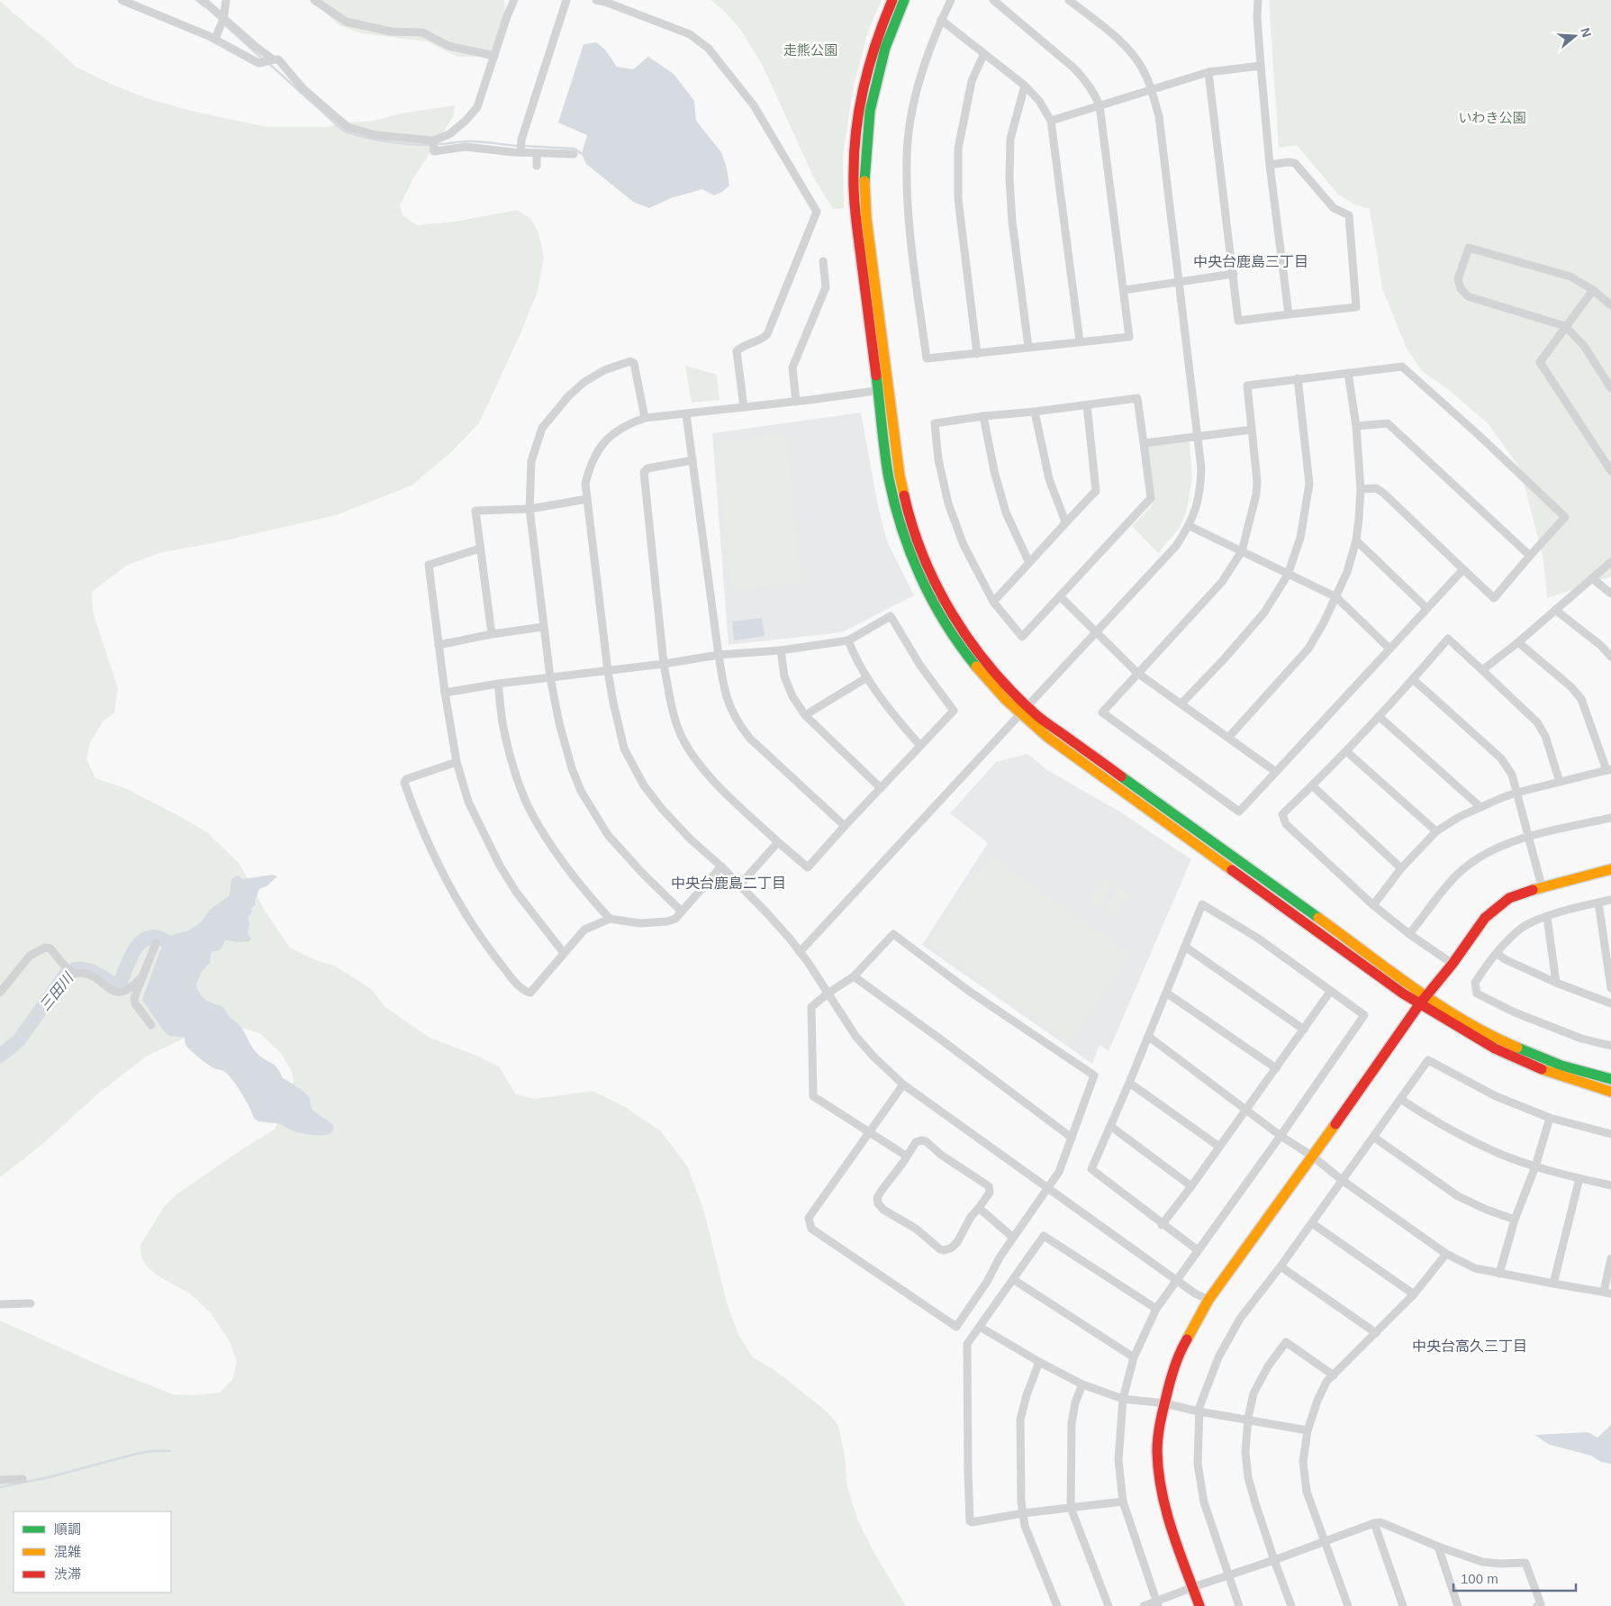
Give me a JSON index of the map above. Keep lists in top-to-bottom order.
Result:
{
  "districts": ["中央台鹿島三丁目", "中央台鹿島二丁目", "中央台高久三丁目"],
  "water": ["三田川"],
  "parks": ["走熊公園", "いわき公園"],
  "legend": ["順調", "混雑", "渋滞"],
  "scale_bar": "100 m",
  "north": "right"
}
